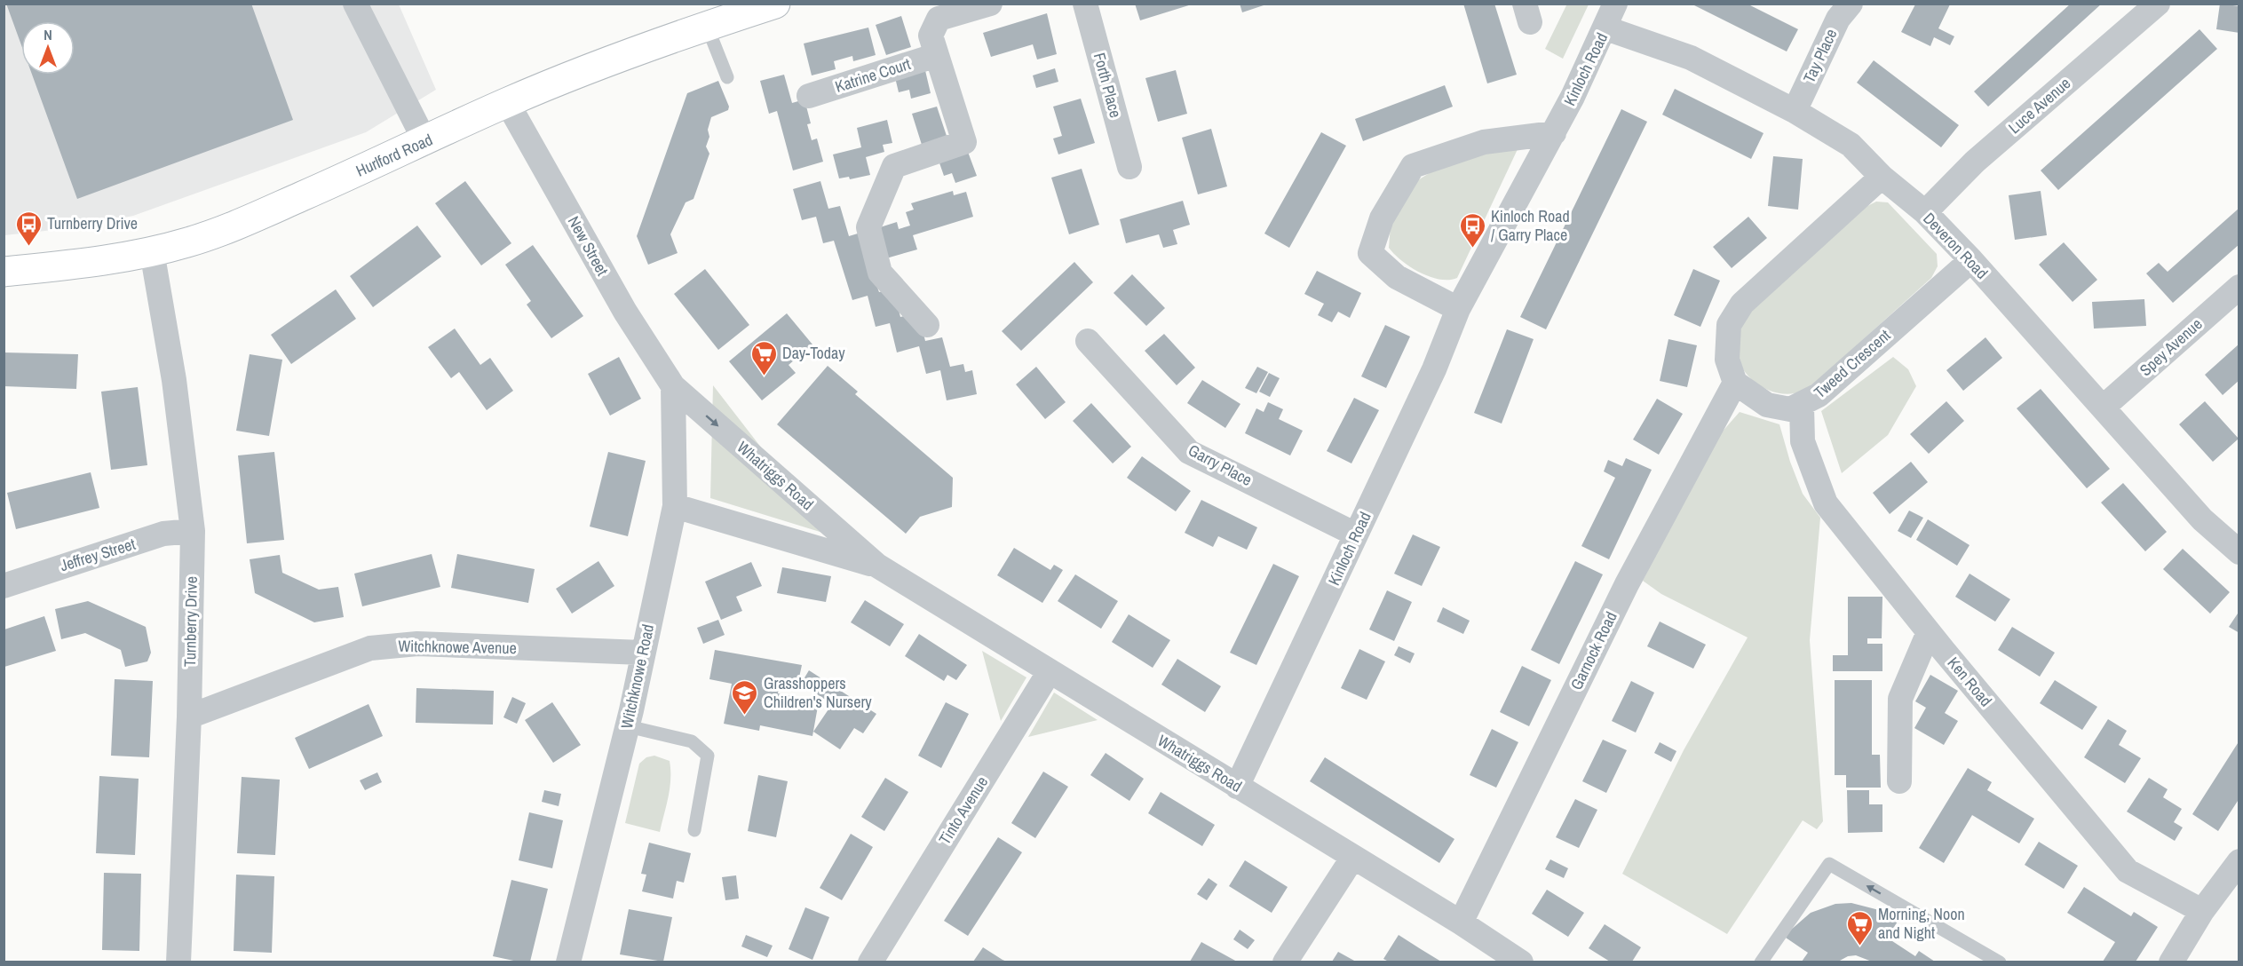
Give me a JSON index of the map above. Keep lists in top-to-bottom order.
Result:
{
  "streets": {
    "main road": ["Hurlford Road"],
    "street": [
      "Tay Place",
      "Kinloch Road",
      "Katrine Court",
      "Forth Place",
      "Luce Avenue",
      "New Street",
      "Deveron Road",
      "Spey Avenue",
      "Tweed Crescent",
      "Garry Place",
      "Whatriggs Road",
      "Jeffrey Street",
      "Turnberry Drive",
      "Witchknowe Avenue",
      "Garnock Road",
      "Witchknowe Road",
      "Ken Road",
      "Tinto Avenue"
    ]
  },
  "crossings": [
    ["Tay Place", "Deveron Road"],
    ["Kinloch Road", "Deveron Road"],
    ["Kinloch Road", "Garry Place"],
    ["Kinloch Road", "Whatriggs Road"],
    ["Luce Avenue", "Deveron Road"],
    ["Hurlford Road", "New Street"],
    ["Hurlford Road", "Turnberry Drive"],
    ["New Street", "Whatriggs Road"],
    ["New Street", "Witchknowe Road"],
    ["Deveron Road", "Spey Avenue"],
    ["Deveron Road", "Tweed Crescent"],
    ["Tweed Crescent", "Garnock Road"],
    ["Tweed Crescent", "Ken Road"],
    ["Whatriggs Road", "Garnock Road"],
    ["Whatriggs Road", "Witchknowe Road"],
    ["Whatriggs Road", "Tinto Avenue"],
    ["Jeffrey Street", "Turnberry Drive"],
    ["Turnberry Drive", "Witchknowe Avenue"],
    ["Witchknowe Avenue", "Witchknowe Road"]
  ],
  "places": {
    "bus stop": ["Turnberry Drive", "Kinloch Road / Garry Place"],
    "supermarket": ["Day-Today", "Morning, Noon and Night"],
    "school or university": ["Grasshoppers Children's Nursery"]
  },
  "north": "top"
}
